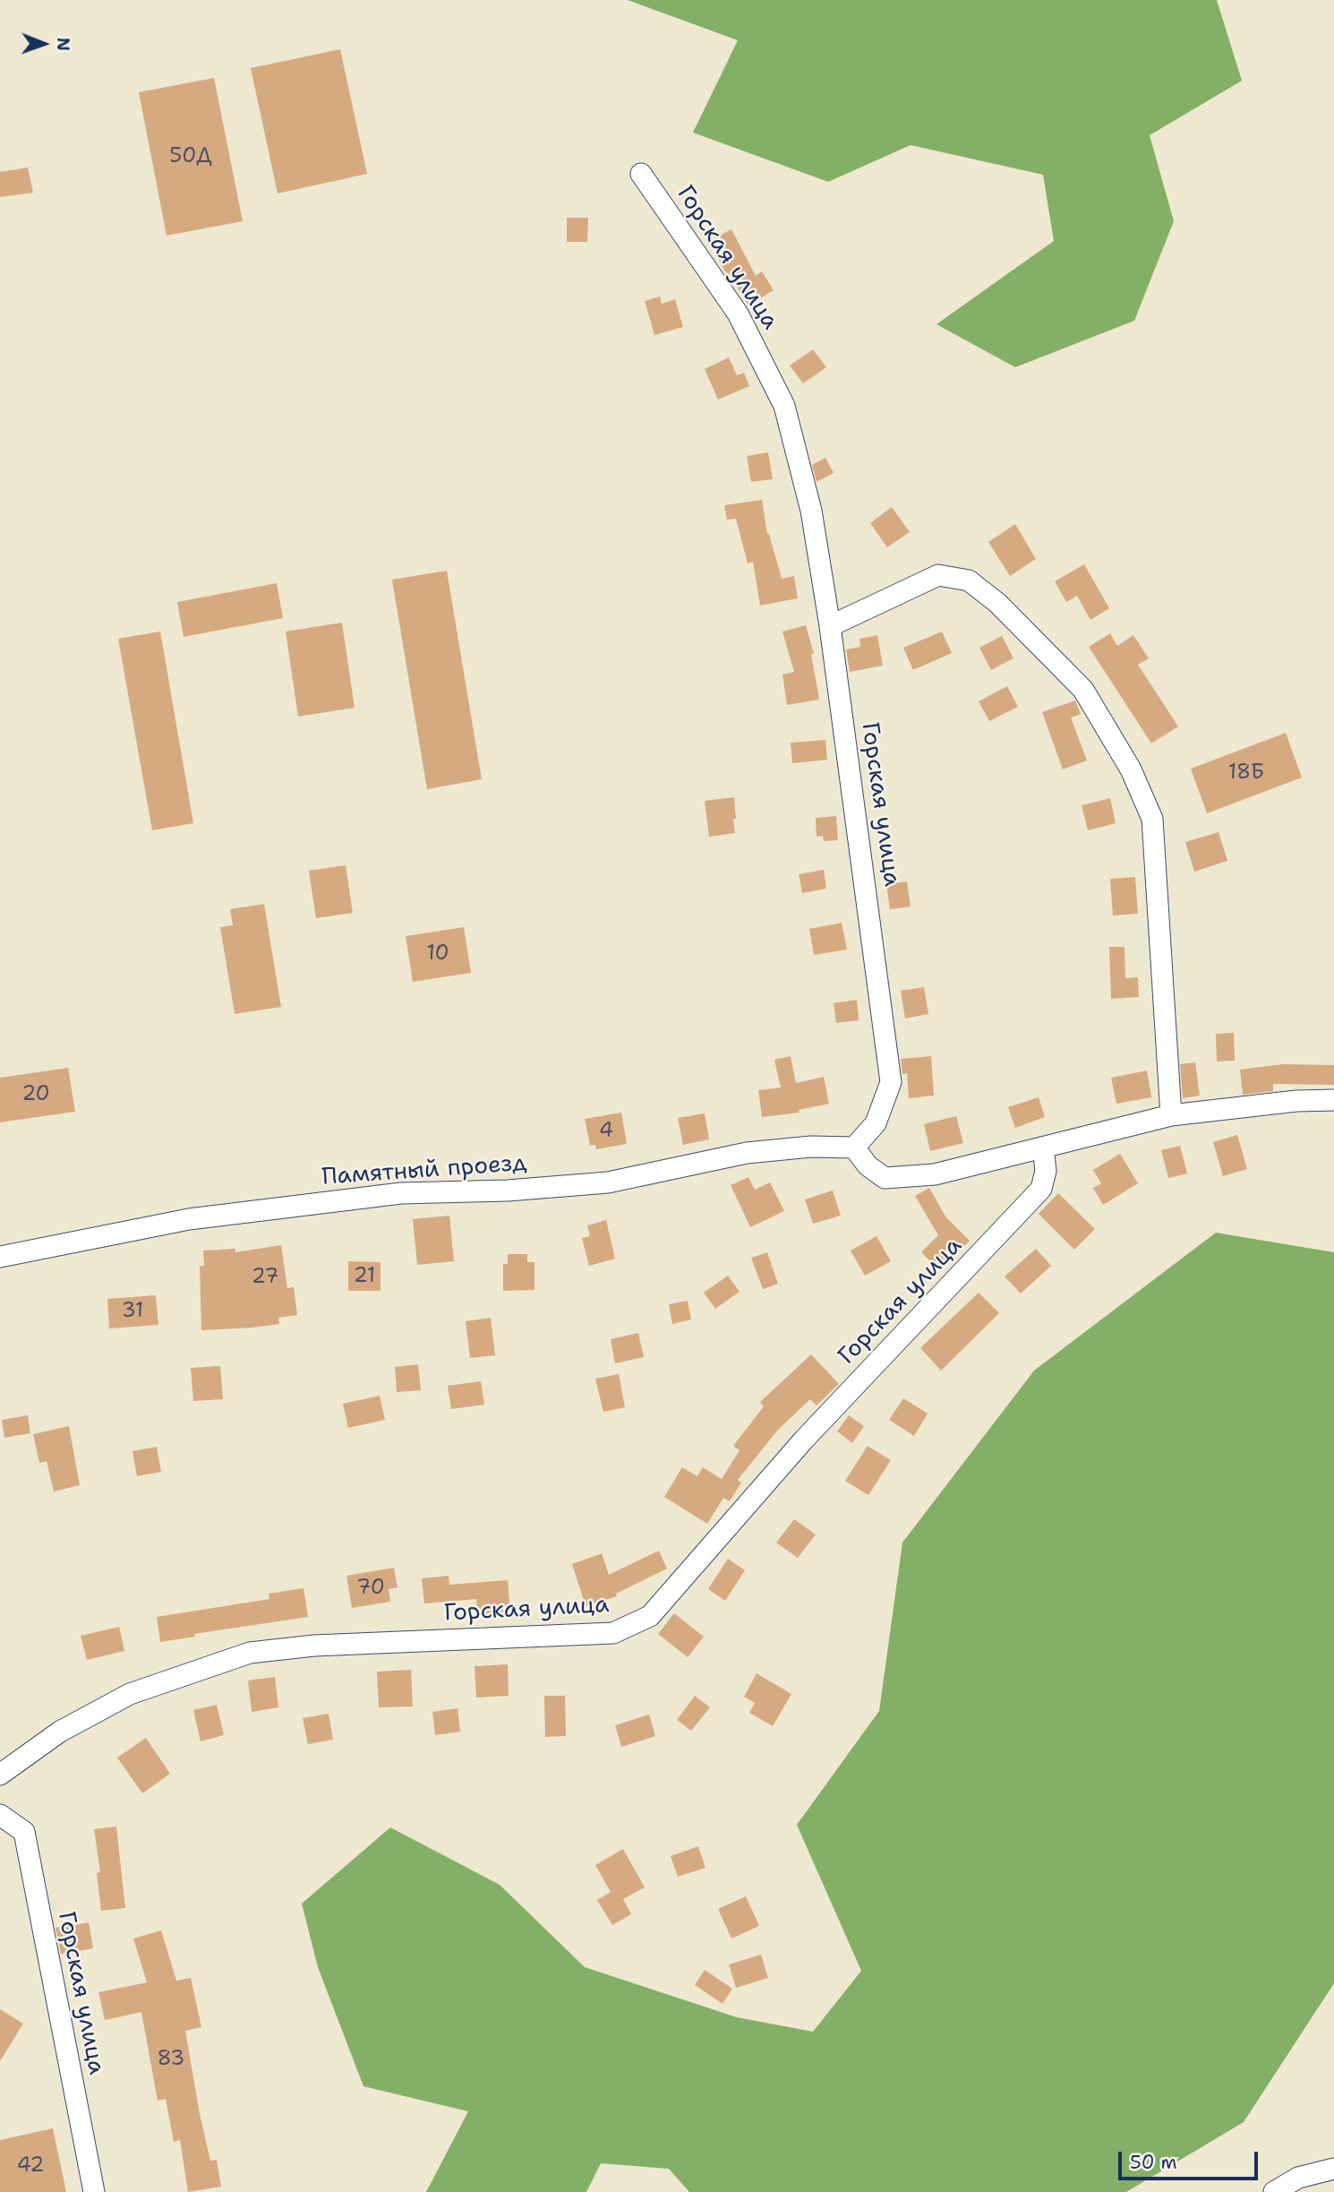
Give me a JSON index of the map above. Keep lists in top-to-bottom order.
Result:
{
  "streets": {
    "street": ["Горская улица", "Памятный проезд"]
  },
  "crossings": [
    ["Горская улица", "Памятный проезд"]
  ],
  "house_numbers": [
    "50Д",
    "18Б",
    "10",
    "20",
    "4",
    "21",
    "27",
    "31",
    "70",
    "83",
    "42"
  ],
  "scale_bar": "50 m",
  "north": "right"
}
